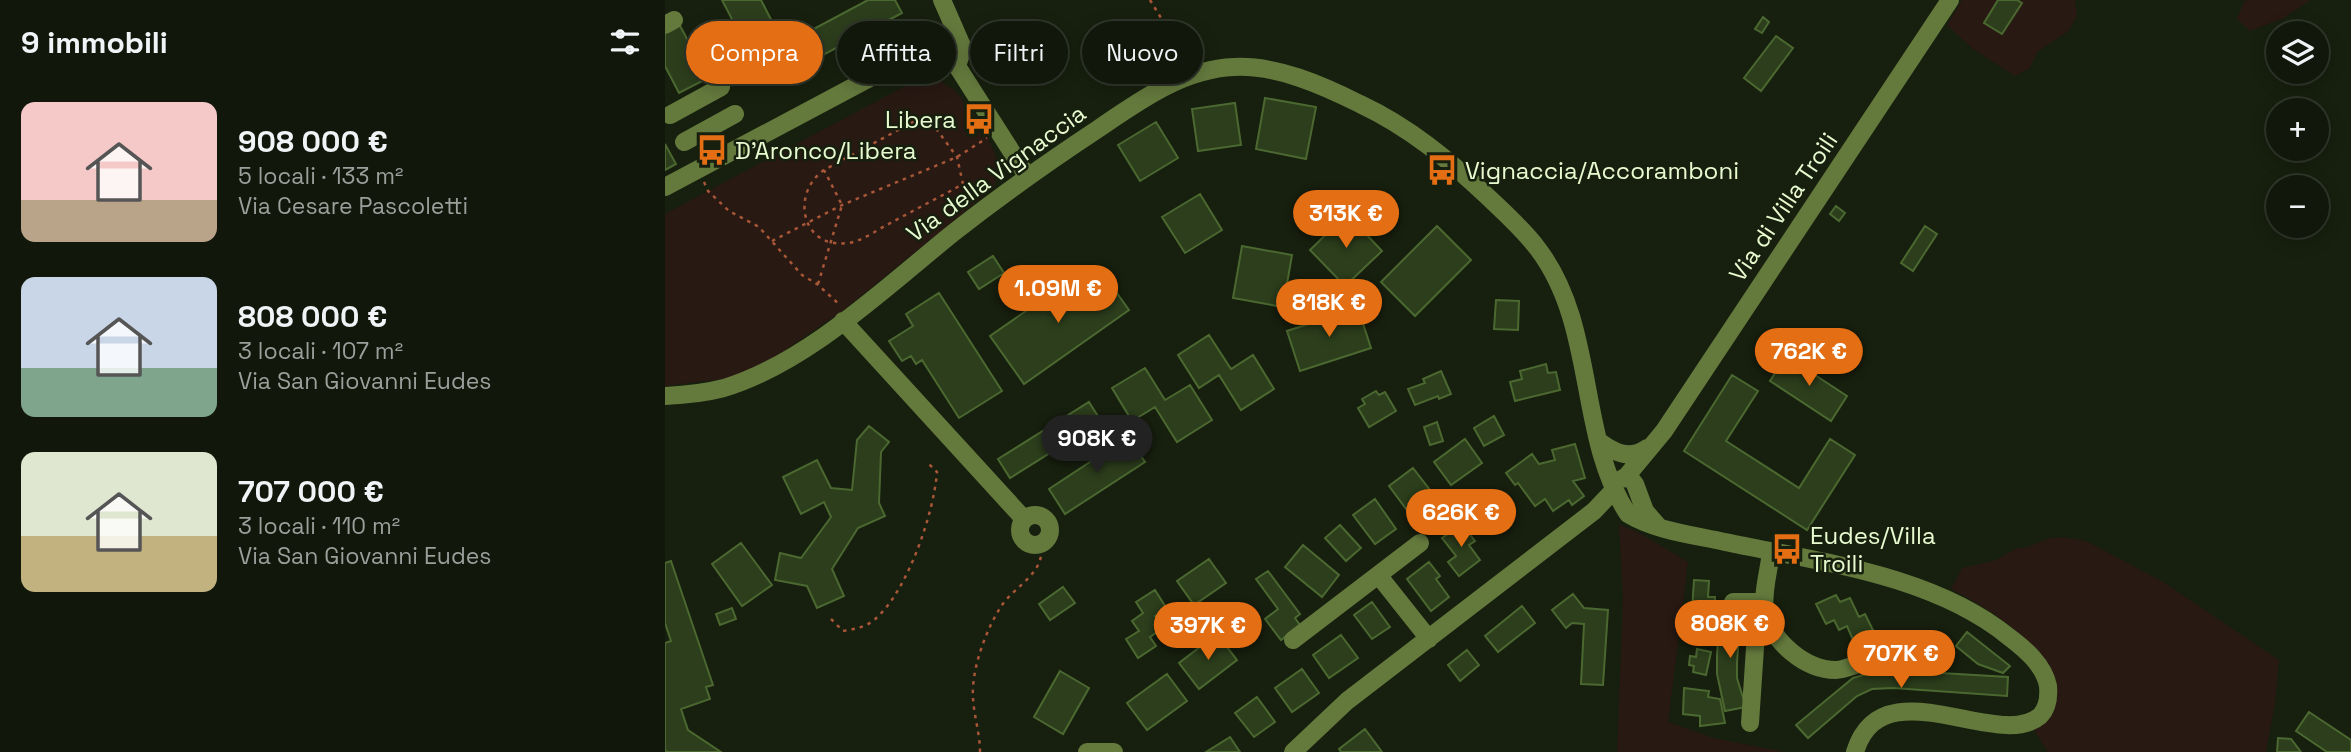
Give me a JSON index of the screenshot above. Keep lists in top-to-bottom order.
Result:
{
  "streets": {
    "street": ["Via della Vignaccia", "Via di Villa Troili"]
  },
  "crossings": [
    ["Via della Vignaccia", "Via di Villa Troili"]
  ],
  "places": {
    "bus stop": [
      "Libera",
      "D'Aronco/Libera",
      "Vignaccia/Accoramboni",
      "Eudes/Villa Troili"
    ]
  },
  "page": {
    "heading": "9 immobili",
    "map_buttons": ["+", "−"],
    "chip": [
      "Compra",
      "Affitta",
      "Filtri",
      "Nuovo"
    ],
    "list": [
      {
        "name": "908 000 €",
        "note": "5 locali · 133 m² · Via Cesare Pascoletti"
      },
      {
        "name": "808 000 €",
        "note": "3 locali · 107 m² · Via San Giovanni Eudes"
      },
      {
        "name": "707 000 €",
        "note": "3 locali · 110 m² · Via San Giovanni Eudes"
      }
    ],
    "price": [
      "313K €",
      "1.09M €",
      "818K €",
      "762K €",
      "908K €",
      "626K €",
      "808K €",
      "397K €",
      "707K €"
    ]
  }
}
